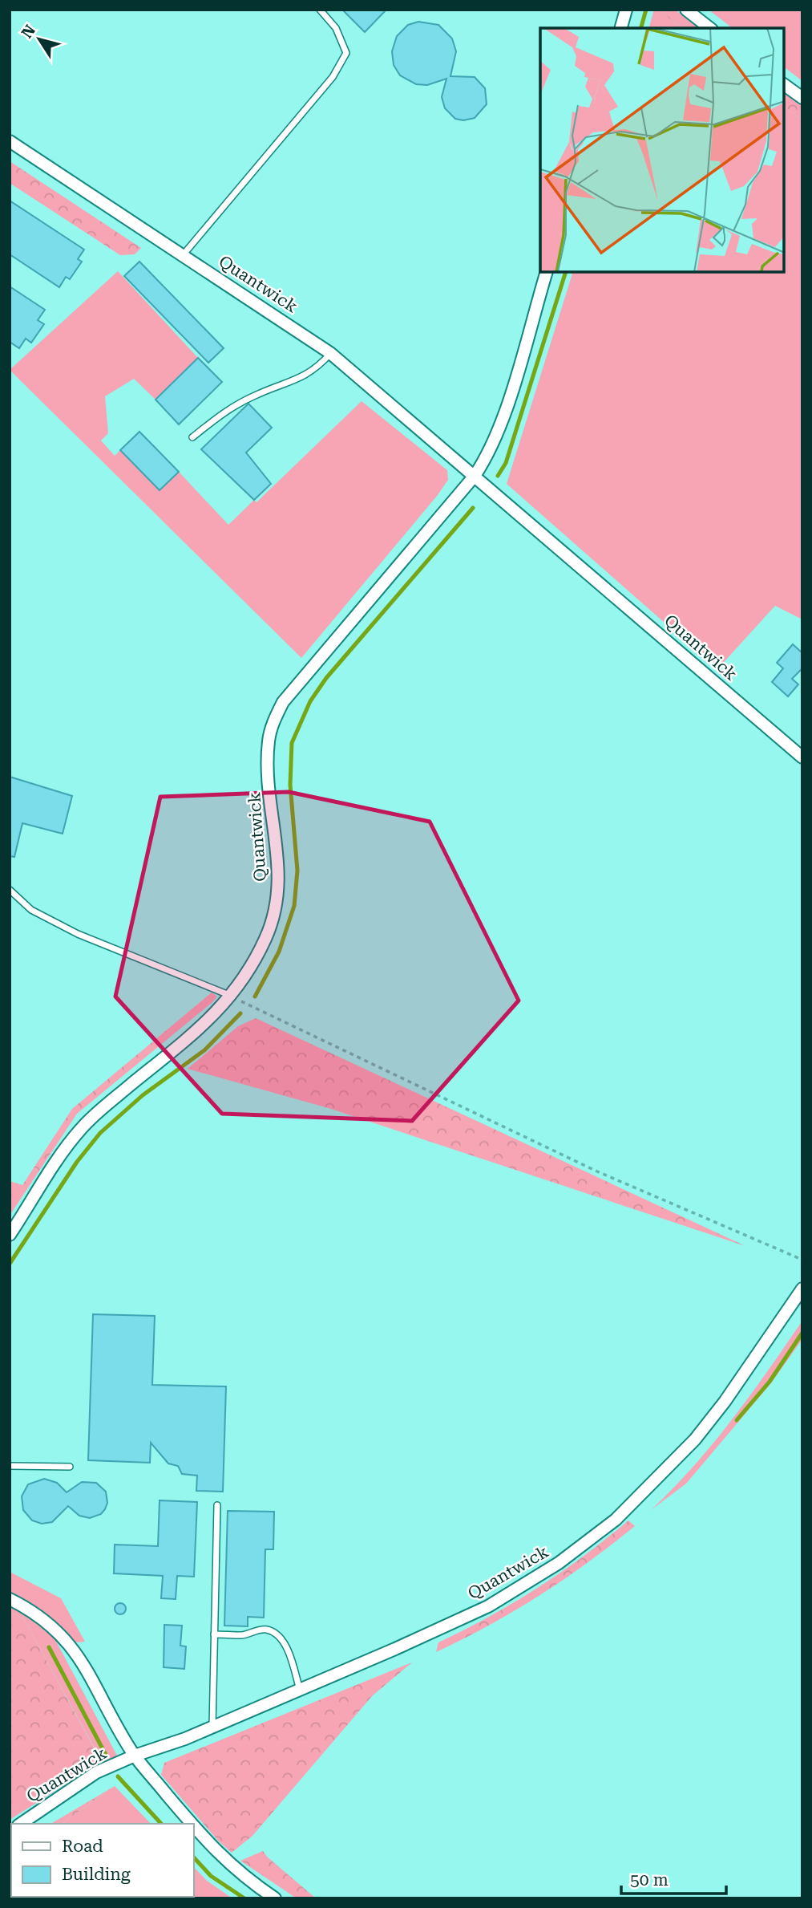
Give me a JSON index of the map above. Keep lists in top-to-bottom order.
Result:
{
  "streets": {
    "street": ["Quantwick"]
  },
  "legend": ["Road", "Building"],
  "scale_bar": "50 m",
  "north": "top left"
}
